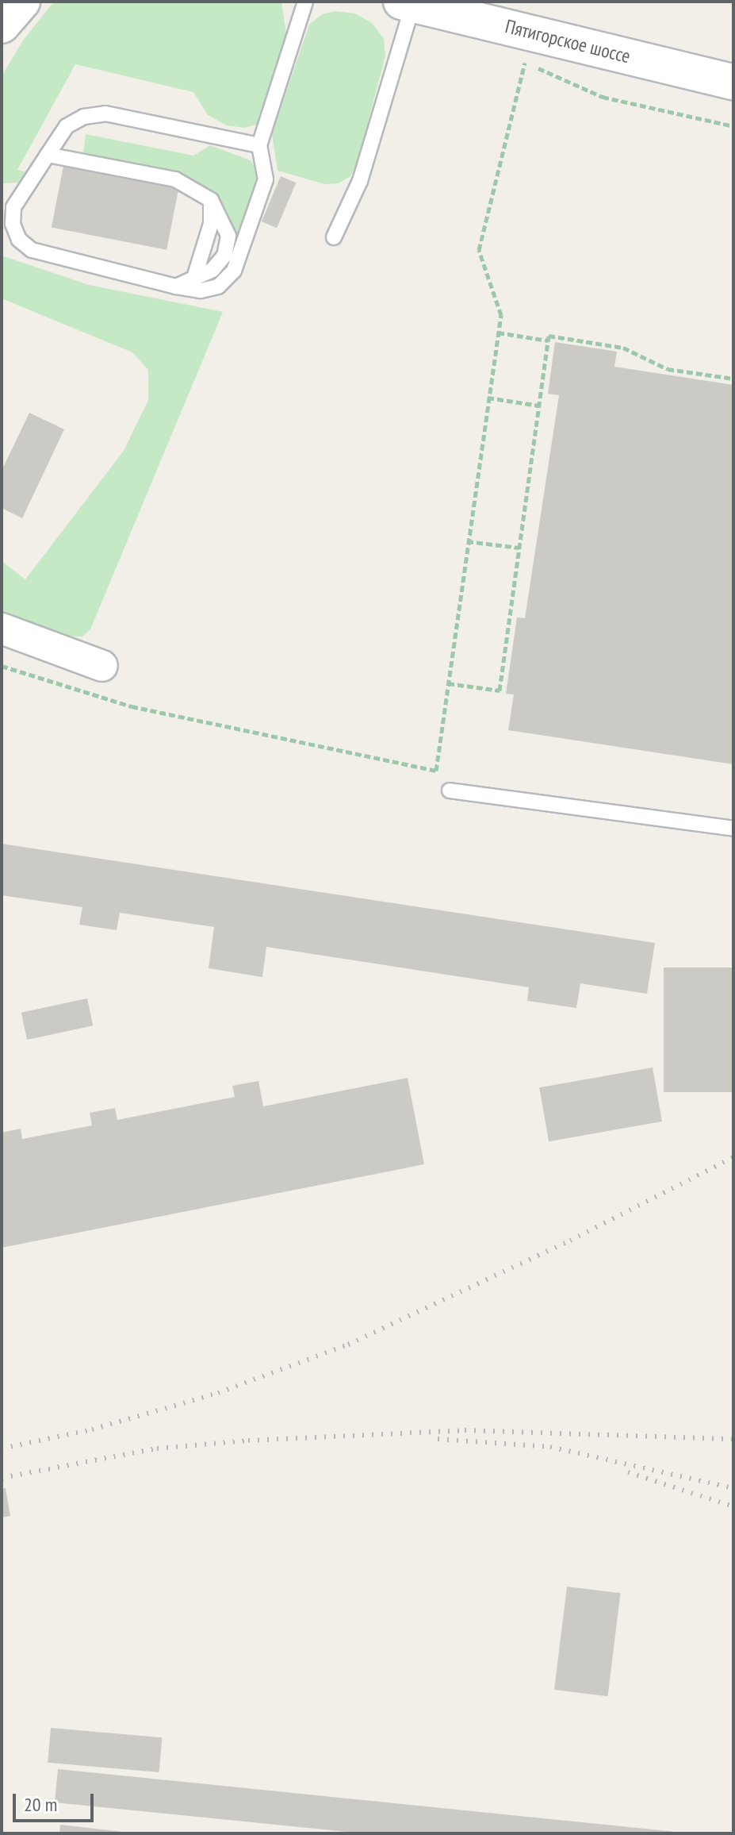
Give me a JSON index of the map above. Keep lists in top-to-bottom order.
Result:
{
  "streets": {
    "main road": ["Пятигорское шоссе"]
  },
  "scale_bar": "20 m"
}
